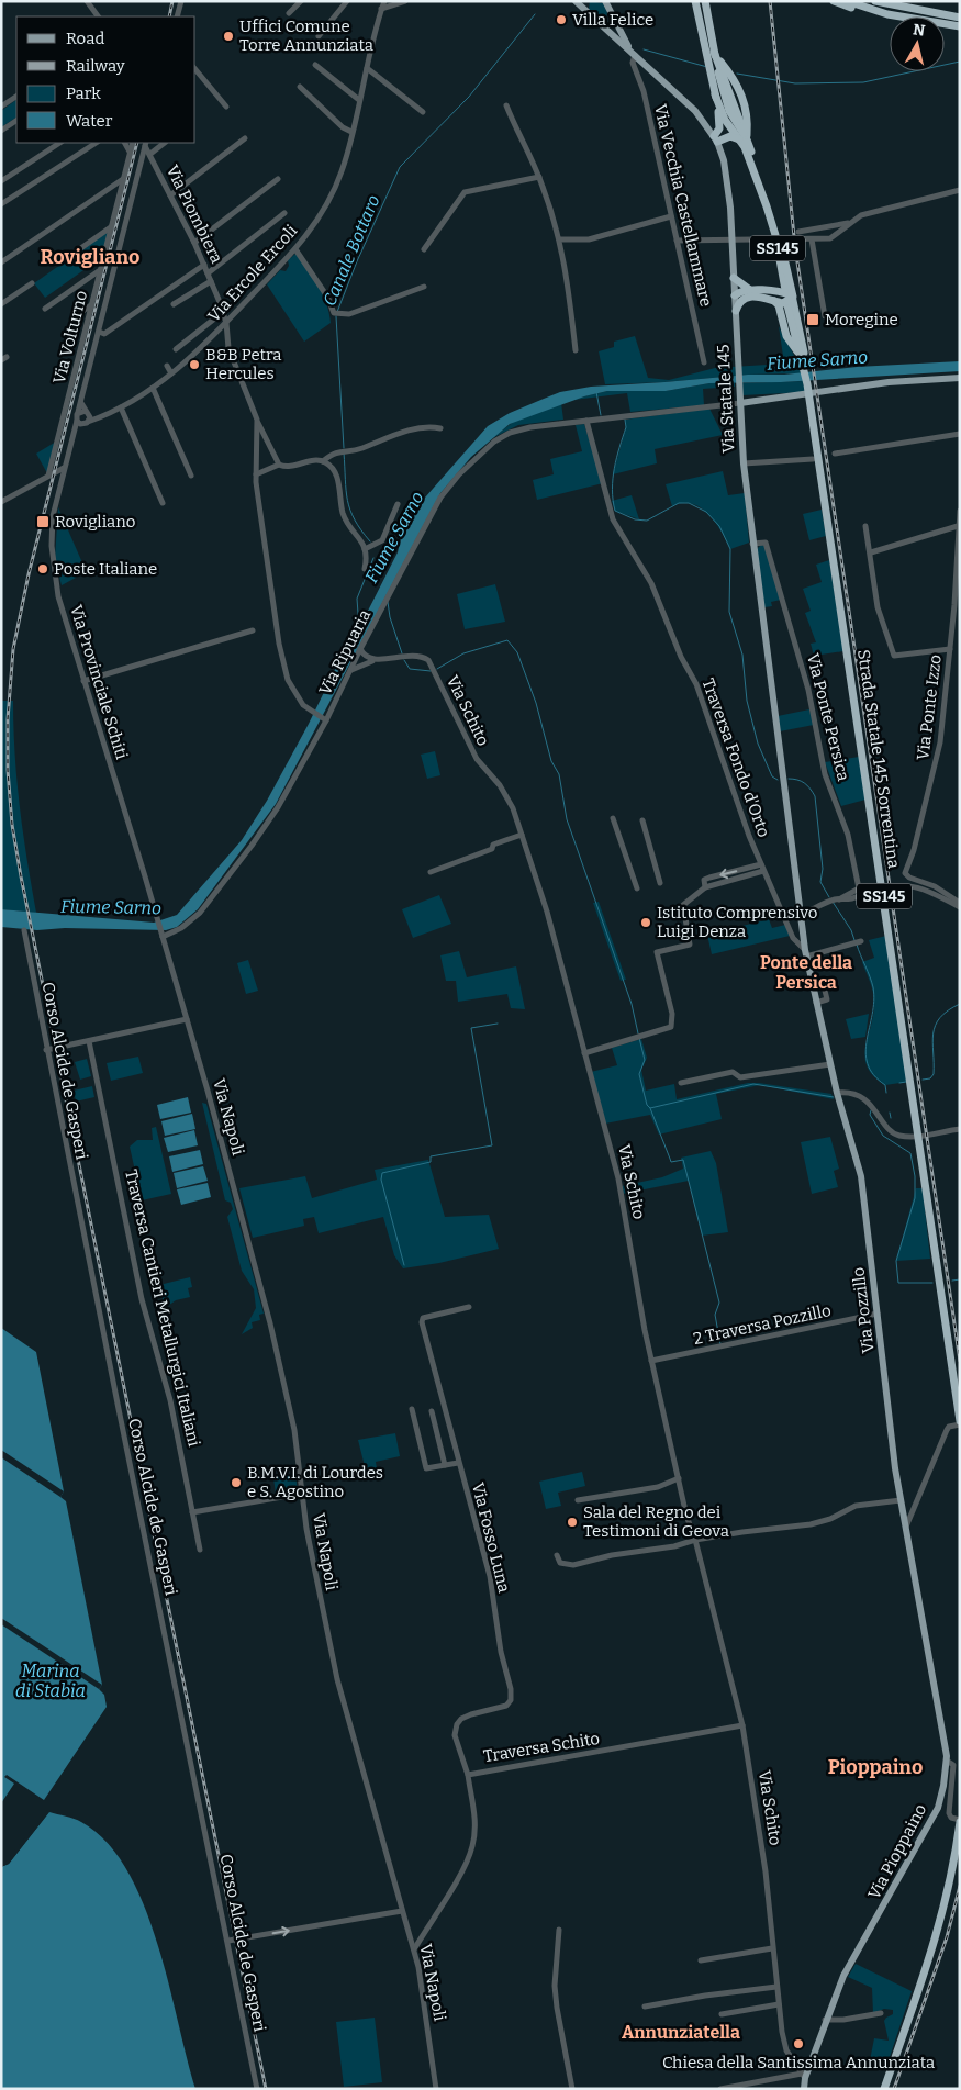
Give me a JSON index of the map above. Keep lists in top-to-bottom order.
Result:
{
  "streets": {
    "highway": ["SS145", "Strada Statale 145 Sorrentina"],
    "main road": ["Via Statale 145", "Via Pozzillo", "Via Pioppaino"],
    "street": [
      "Via Vecchia Castellammare",
      "Via Piombiera",
      "Via Ercole Ercoli",
      "Via Volturno",
      "Via Ripuaria",
      "Via Provinciale Schiti",
      "Via Ponte Izzo",
      "Via Schito",
      "Via Ponte Persica",
      "Traversa Fondo d'Orto",
      "Corso Alcide de Gasperi",
      "Via Napoli",
      "Traversa Cantieri Metallurgici Italiani",
      "2 Traversa Pozzillo",
      "Via Fosso Luna",
      "Traversa Schito"
    ]
  },
  "crossings": [
    ["Via Vecchia Castellammare", "Via Statale 145"],
    ["Via Piombiera", "Via Ercole Ercoli"],
    ["Via Piombiera", "Via Ripuaria"],
    ["SS145", "Strada Statale 145 Sorrentina"],
    ["Via Ercole Ercoli", "Via Provinciale Schiti"],
    ["Via Statale 145", "Via Ripuaria"],
    ["Via Statale 145", "Via Ponte Persica"],
    ["Via Statale 145", "Traversa Fondo d'Orto"],
    ["Via Statale 145", "Via Pozzillo"],
    ["Via Ripuaria", "Via Provinciale Schiti"],
    ["Via Ripuaria", "Via Schito"],
    ["Via Ripuaria", "Traversa Fondo d'Orto"],
    ["Via Ripuaria", "Via Napoli"],
    ["Via Provinciale Schiti", "Via Napoli"],
    ["Via Schito", "2 Traversa Pozzillo"],
    ["Via Schito", "Traversa Schito"],
    ["Via Schito", "Via Pioppaino"],
    ["Traversa Fondo d'Orto", "Via Pozzillo"],
    ["Via Napoli", "Traversa Schito"],
    ["Via Pozzillo", "2 Traversa Pozzillo"],
    ["Via Pozzillo", "Via Pioppaino"],
    ["Via Fosso Luna", "Traversa Schito"]
  ],
  "districts": [
    "Rovigliano",
    "Ponte della Persica",
    "Pioppaino",
    "Annunziatella"
  ],
  "water": ["Canale Bottaro", "Fiume Sarno", "Marina di Stabia"],
  "places": {
    "other": [
      "Villa Felice",
      "Uffici Comune Torre Annunziata",
      "B&B Petra Hercules",
      "Poste Italiane",
      "Istituto Comprensivo Luigi Denza",
      "B.M.V.I. di Lourdes e S. Agostino",
      "Sala del Regno dei Testimoni di Geova",
      "Chiesa della Santissima Annunziata"
    ],
    "transit": ["Moregine", "Rovigliano"]
  },
  "legend": [
    "Road",
    "Railway",
    "Park",
    "Water"
  ],
  "north": "top"
}
